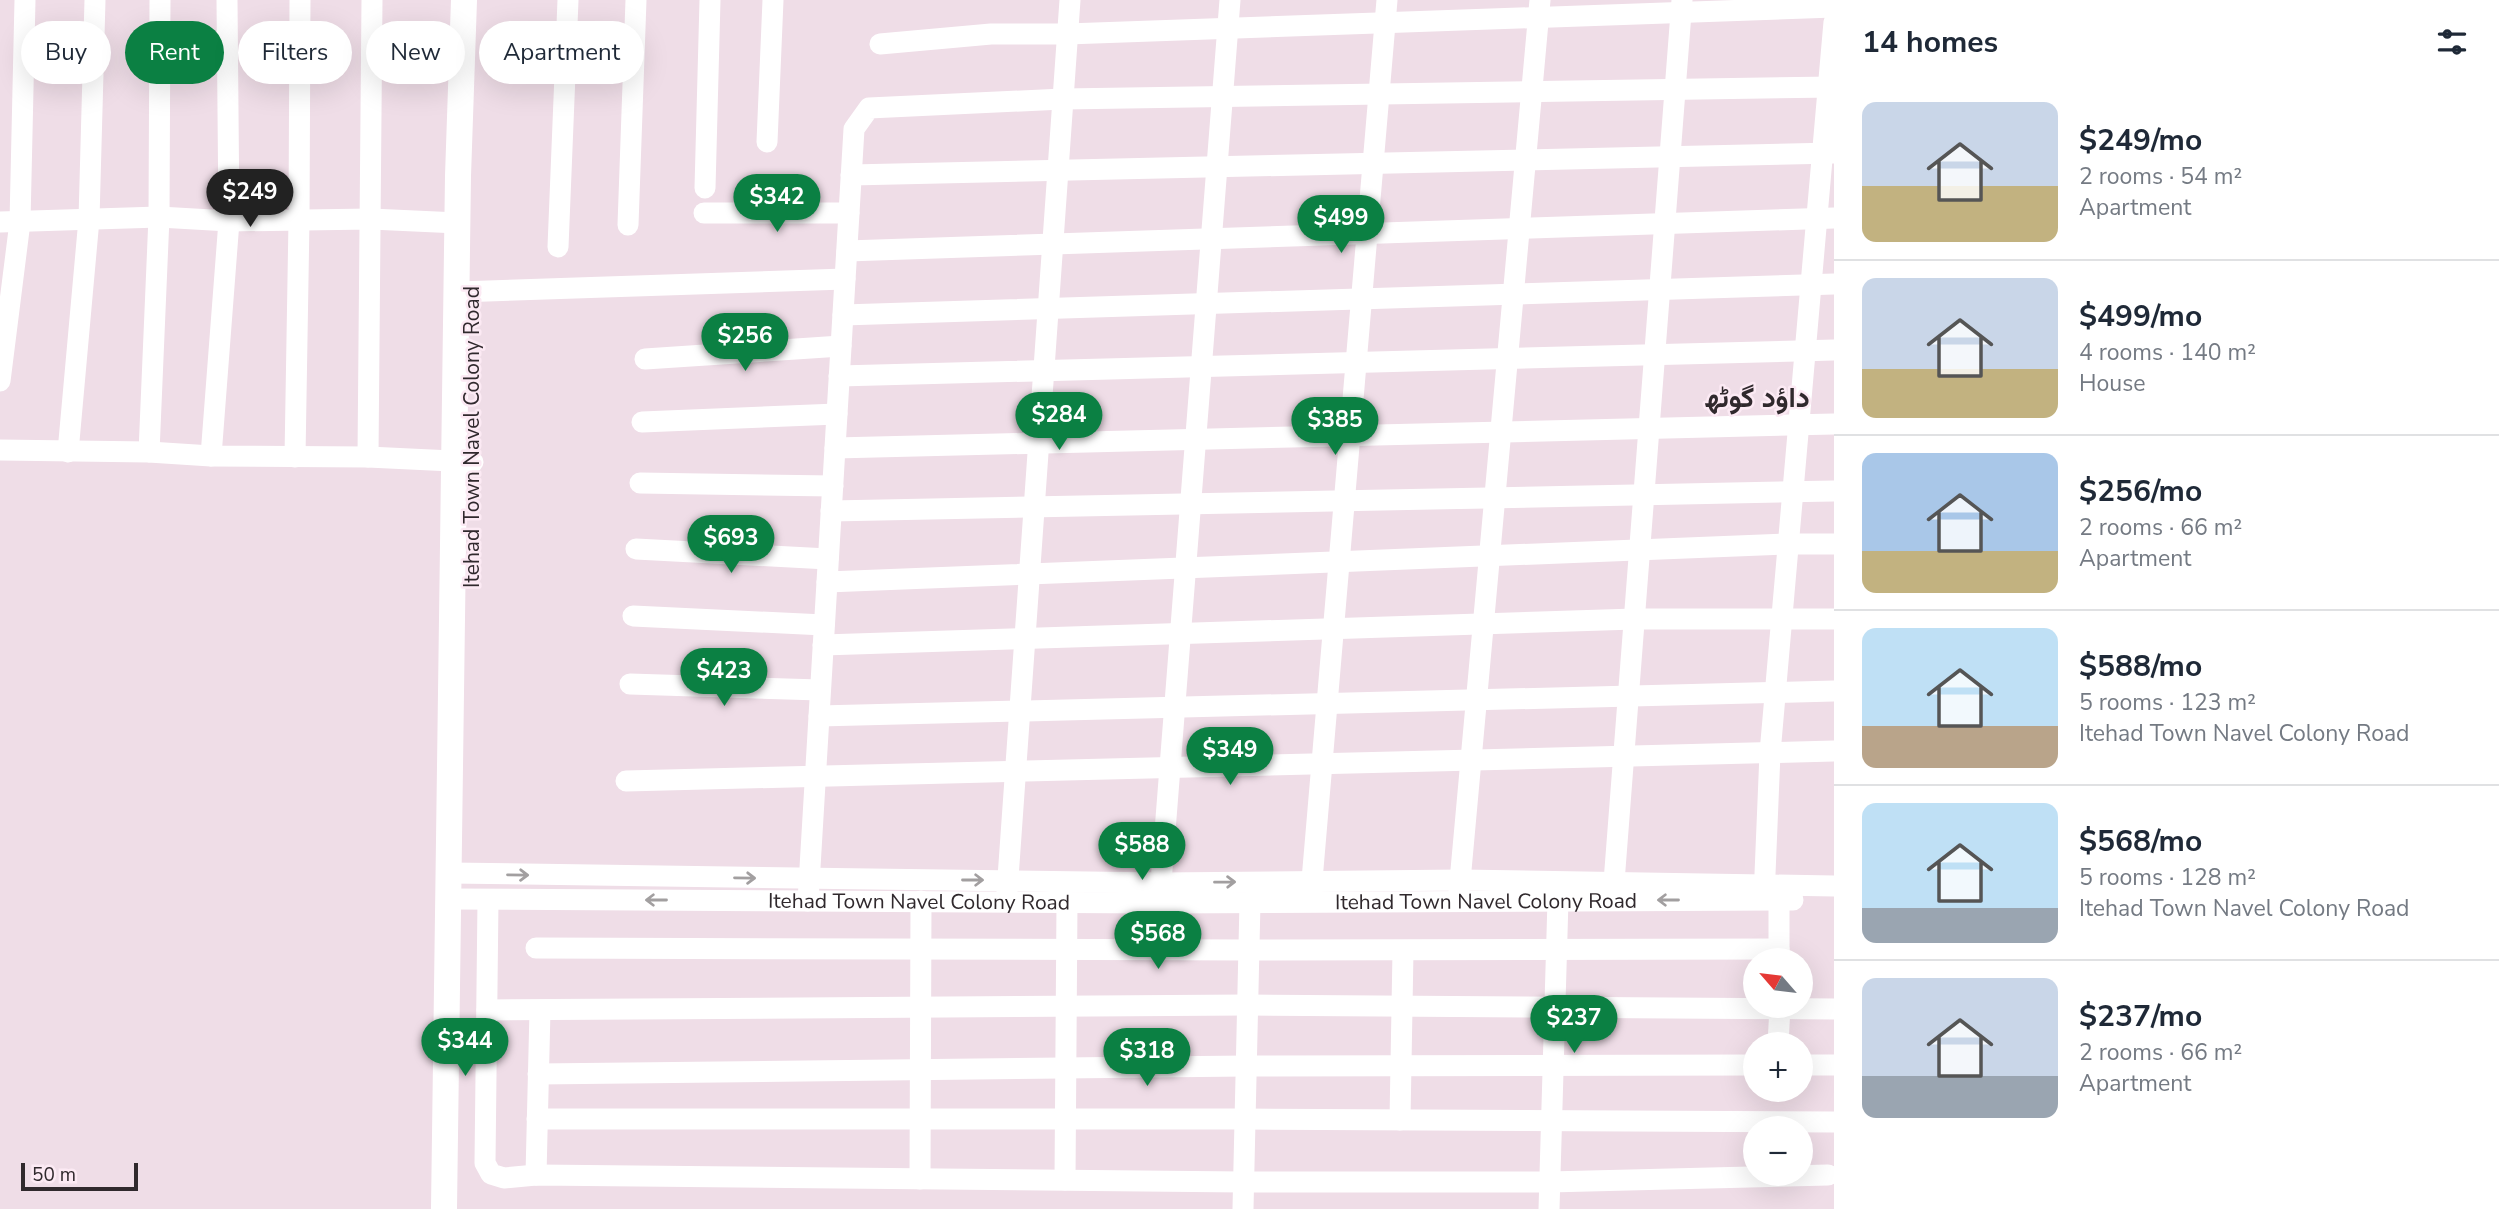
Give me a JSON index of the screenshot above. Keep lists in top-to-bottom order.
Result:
{
  "streets": {
    "main road": ["Itehad Town Navel Colony Road"]
  },
  "districts": ["داؤد گوٹھ"],
  "scale_bar": "50 m",
  "north": "top left",
  "page": {
    "heading": "14 homes",
    "chip": [
      "Buy",
      "Rent",
      "Filters",
      "New",
      "Apartment"
    ],
    "list": [
      {
        "name": "$249/mo",
        "note": "2 rooms · 54 m² · Apartment"
      },
      {
        "name": "$499/mo",
        "note": "4 rooms · 140 m² · House"
      },
      {
        "name": "$256/mo",
        "note": "2 rooms · 66 m² · Apartment"
      },
      {
        "name": "$588/mo",
        "note": "5 rooms · 123 m² · Itehad Town Navel Colony Road"
      },
      {
        "name": "$568/mo",
        "note": "5 rooms · 128 m² · Itehad Town Navel Colony Road"
      },
      {
        "name": "$237/mo",
        "note": "2 rooms · 66 m² · Apartment"
      }
    ],
    "price": [
      "$249",
      "$342",
      "$499",
      "$256",
      "$284",
      "$385",
      "$693",
      "$423",
      "$349",
      "$588",
      "$568",
      "$237",
      "$344",
      "$318"
    ],
    "map_buttons": ["+", "−"],
    "scale": "50 m"
  }
}
